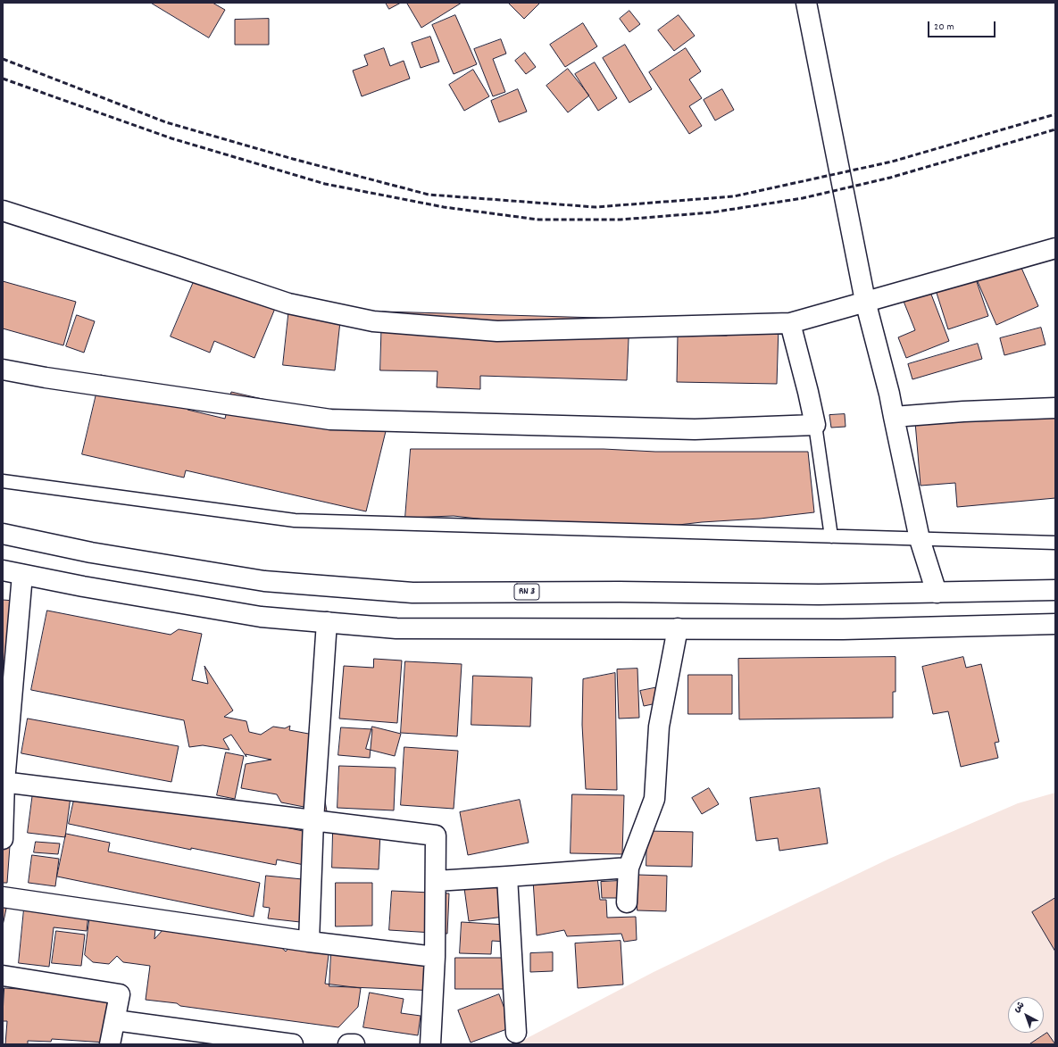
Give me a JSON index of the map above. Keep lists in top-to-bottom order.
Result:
{
  "streets": {
    "main road": ["RN 3"]
  },
  "scale_bar": "20 m",
  "north": "top left"
}
